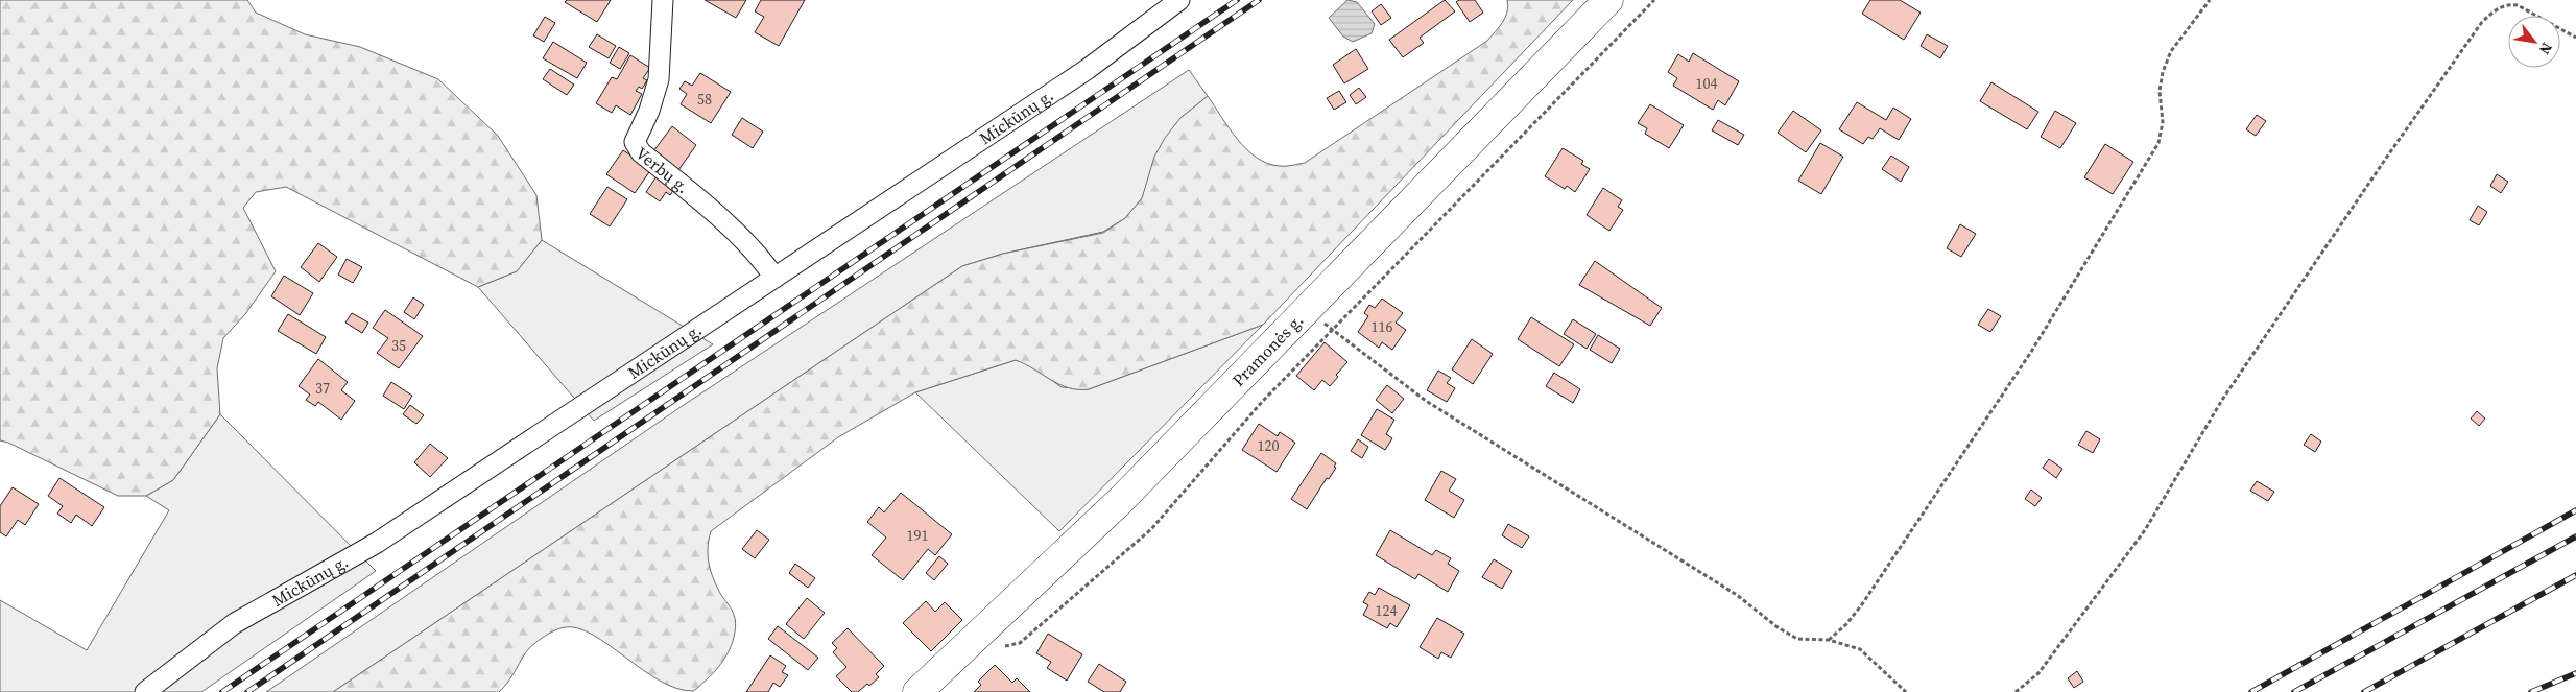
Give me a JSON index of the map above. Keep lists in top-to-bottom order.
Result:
{
  "streets": {
    "main road": ["Pramonės g."],
    "street": ["Mickūnų g.", "Verbų g."]
  },
  "crossings": [
    ["Mickūnų g.", "Verbų g."]
  ],
  "house_numbers": [
    "104",
    "58",
    "116",
    "35",
    "37",
    "120",
    "191",
    "124"
  ],
  "north": "bottom right"
}
